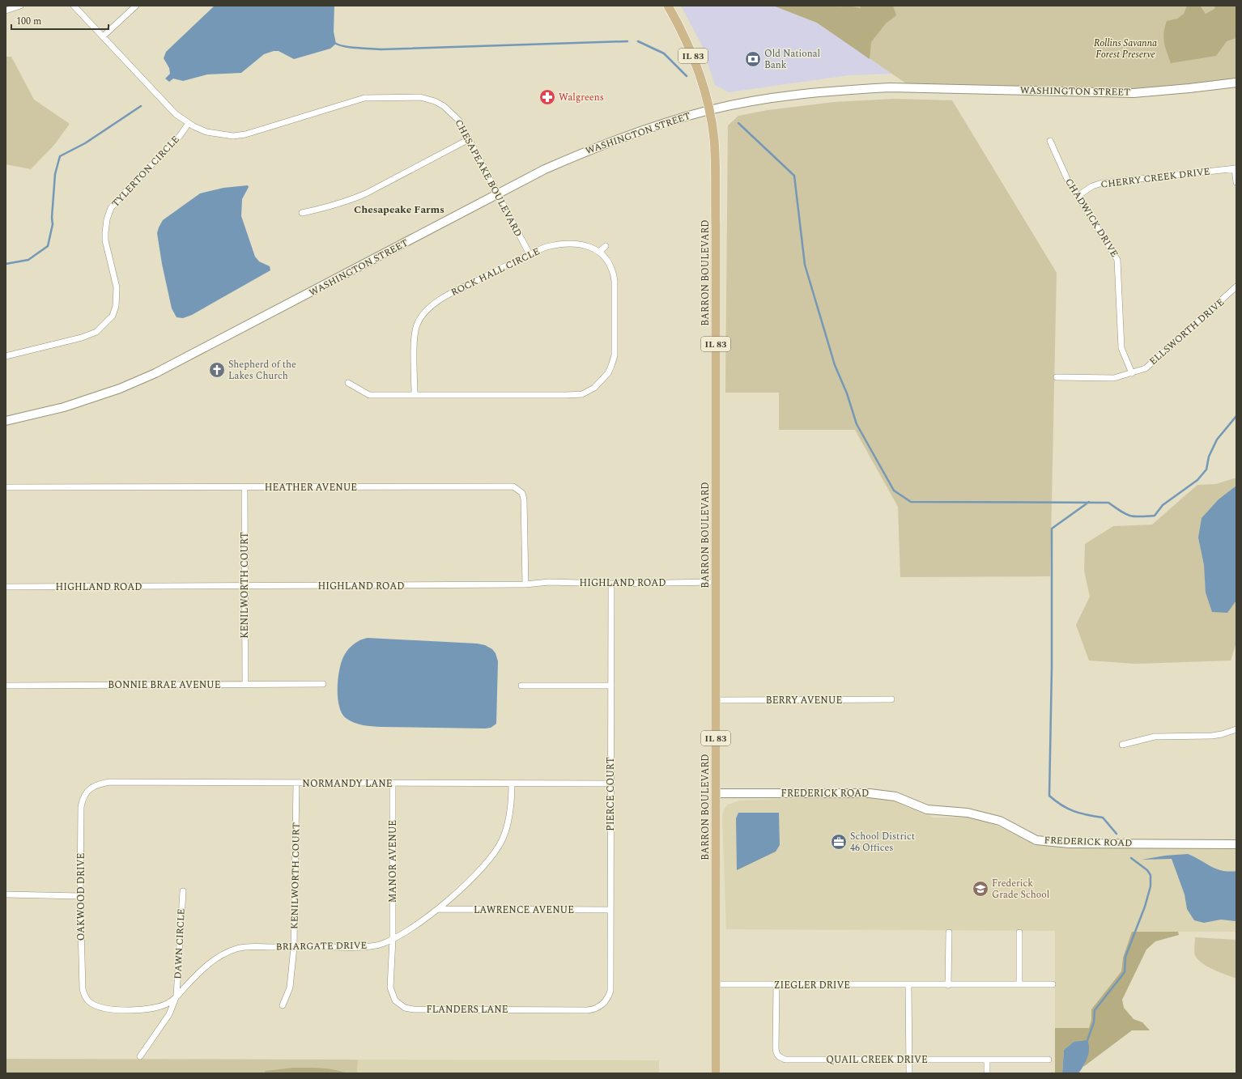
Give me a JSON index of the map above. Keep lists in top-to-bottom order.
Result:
{
  "streets": {
    "main road": [
      "IL 83",
      "WASHINGTON STREET",
      "BARRON BOULEVARD",
      "FREDERICK ROAD"
    ],
    "street": [
      "TYLERTON CIRCLE",
      "CHESAPEAKE BOULEVARD",
      "CHERRY CREEK DRIVE",
      "CHADWICK DRIVE",
      "ROCK HALL CIRCLE",
      "ELLSWORTH DRIVE",
      "HEATHER AVENUE",
      "HIGHLAND ROAD",
      "KENILWORTH COURT",
      "BONNIE BRAE AVENUE",
      "BERRY AVENUE",
      "NORMANDY LANE",
      "PIERCE COURT",
      "MANOR AVENUE",
      "OAKWOOD DRIVE",
      "LAWRENCE AVENUE",
      "DAWN CIRCLE",
      "BRIARGATE DRIVE",
      "ZIEGLER DRIVE",
      "FLANDERS LANE",
      "QUAIL CREEK DRIVE"
    ]
  },
  "crossings": [
    ["WASHINGTON STREET", "CHESAPEAKE BOULEVARD"],
    ["WASHINGTON STREET", "BARRON BOULEVARD"],
    ["TYLERTON CIRCLE", "CHESAPEAKE BOULEVARD"],
    ["CHESAPEAKE BOULEVARD", "ROCK HALL CIRCLE"],
    ["CHERRY CREEK DRIVE", "CHADWICK DRIVE"],
    ["CHADWICK DRIVE", "ELLSWORTH DRIVE"],
    ["BARRON BOULEVARD", "HIGHLAND ROAD"],
    ["BARRON BOULEVARD", "BERRY AVENUE"],
    ["BARRON BOULEVARD", "FREDERICK ROAD"],
    ["BARRON BOULEVARD", "ZIEGLER DRIVE"],
    ["HEATHER AVENUE", "HIGHLAND ROAD"],
    ["HEATHER AVENUE", "KENILWORTH COURT"],
    ["HIGHLAND ROAD", "KENILWORTH COURT"],
    ["HIGHLAND ROAD", "PIERCE COURT"],
    ["KENILWORTH COURT", "BONNIE BRAE AVENUE"],
    ["KENILWORTH COURT", "NORMANDY LANE"],
    ["KENILWORTH COURT", "BRIARGATE DRIVE"],
    ["NORMANDY LANE", "PIERCE COURT"],
    ["NORMANDY LANE", "MANOR AVENUE"],
    ["NORMANDY LANE", "OAKWOOD DRIVE"],
    ["NORMANDY LANE", "BRIARGATE DRIVE"],
    ["PIERCE COURT", "LAWRENCE AVENUE"],
    ["PIERCE COURT", "FLANDERS LANE"],
    ["MANOR AVENUE", "BRIARGATE DRIVE"],
    ["MANOR AVENUE", "FLANDERS LANE"],
    ["OAKWOOD DRIVE", "BRIARGATE DRIVE"],
    ["LAWRENCE AVENUE", "BRIARGATE DRIVE"],
    ["DAWN CIRCLE", "BRIARGATE DRIVE"],
    ["BRIARGATE DRIVE", "FLANDERS LANE"],
    ["ZIEGLER DRIVE", "QUAIL CREEK DRIVE"]
  ],
  "districts": ["Chesapeake Farms"],
  "parks": ["Rollins Savanna Forest Preserve"],
  "places": {
    "bank": ["Old National Bank"],
    "pharmacy": ["Walgreens"],
    "church": ["Shepherd of the Lakes Church"],
    "office": ["School District 46 Offices"],
    "school or university": ["Frederick Grade School"]
  },
  "scale_bar": "100 m"
}
